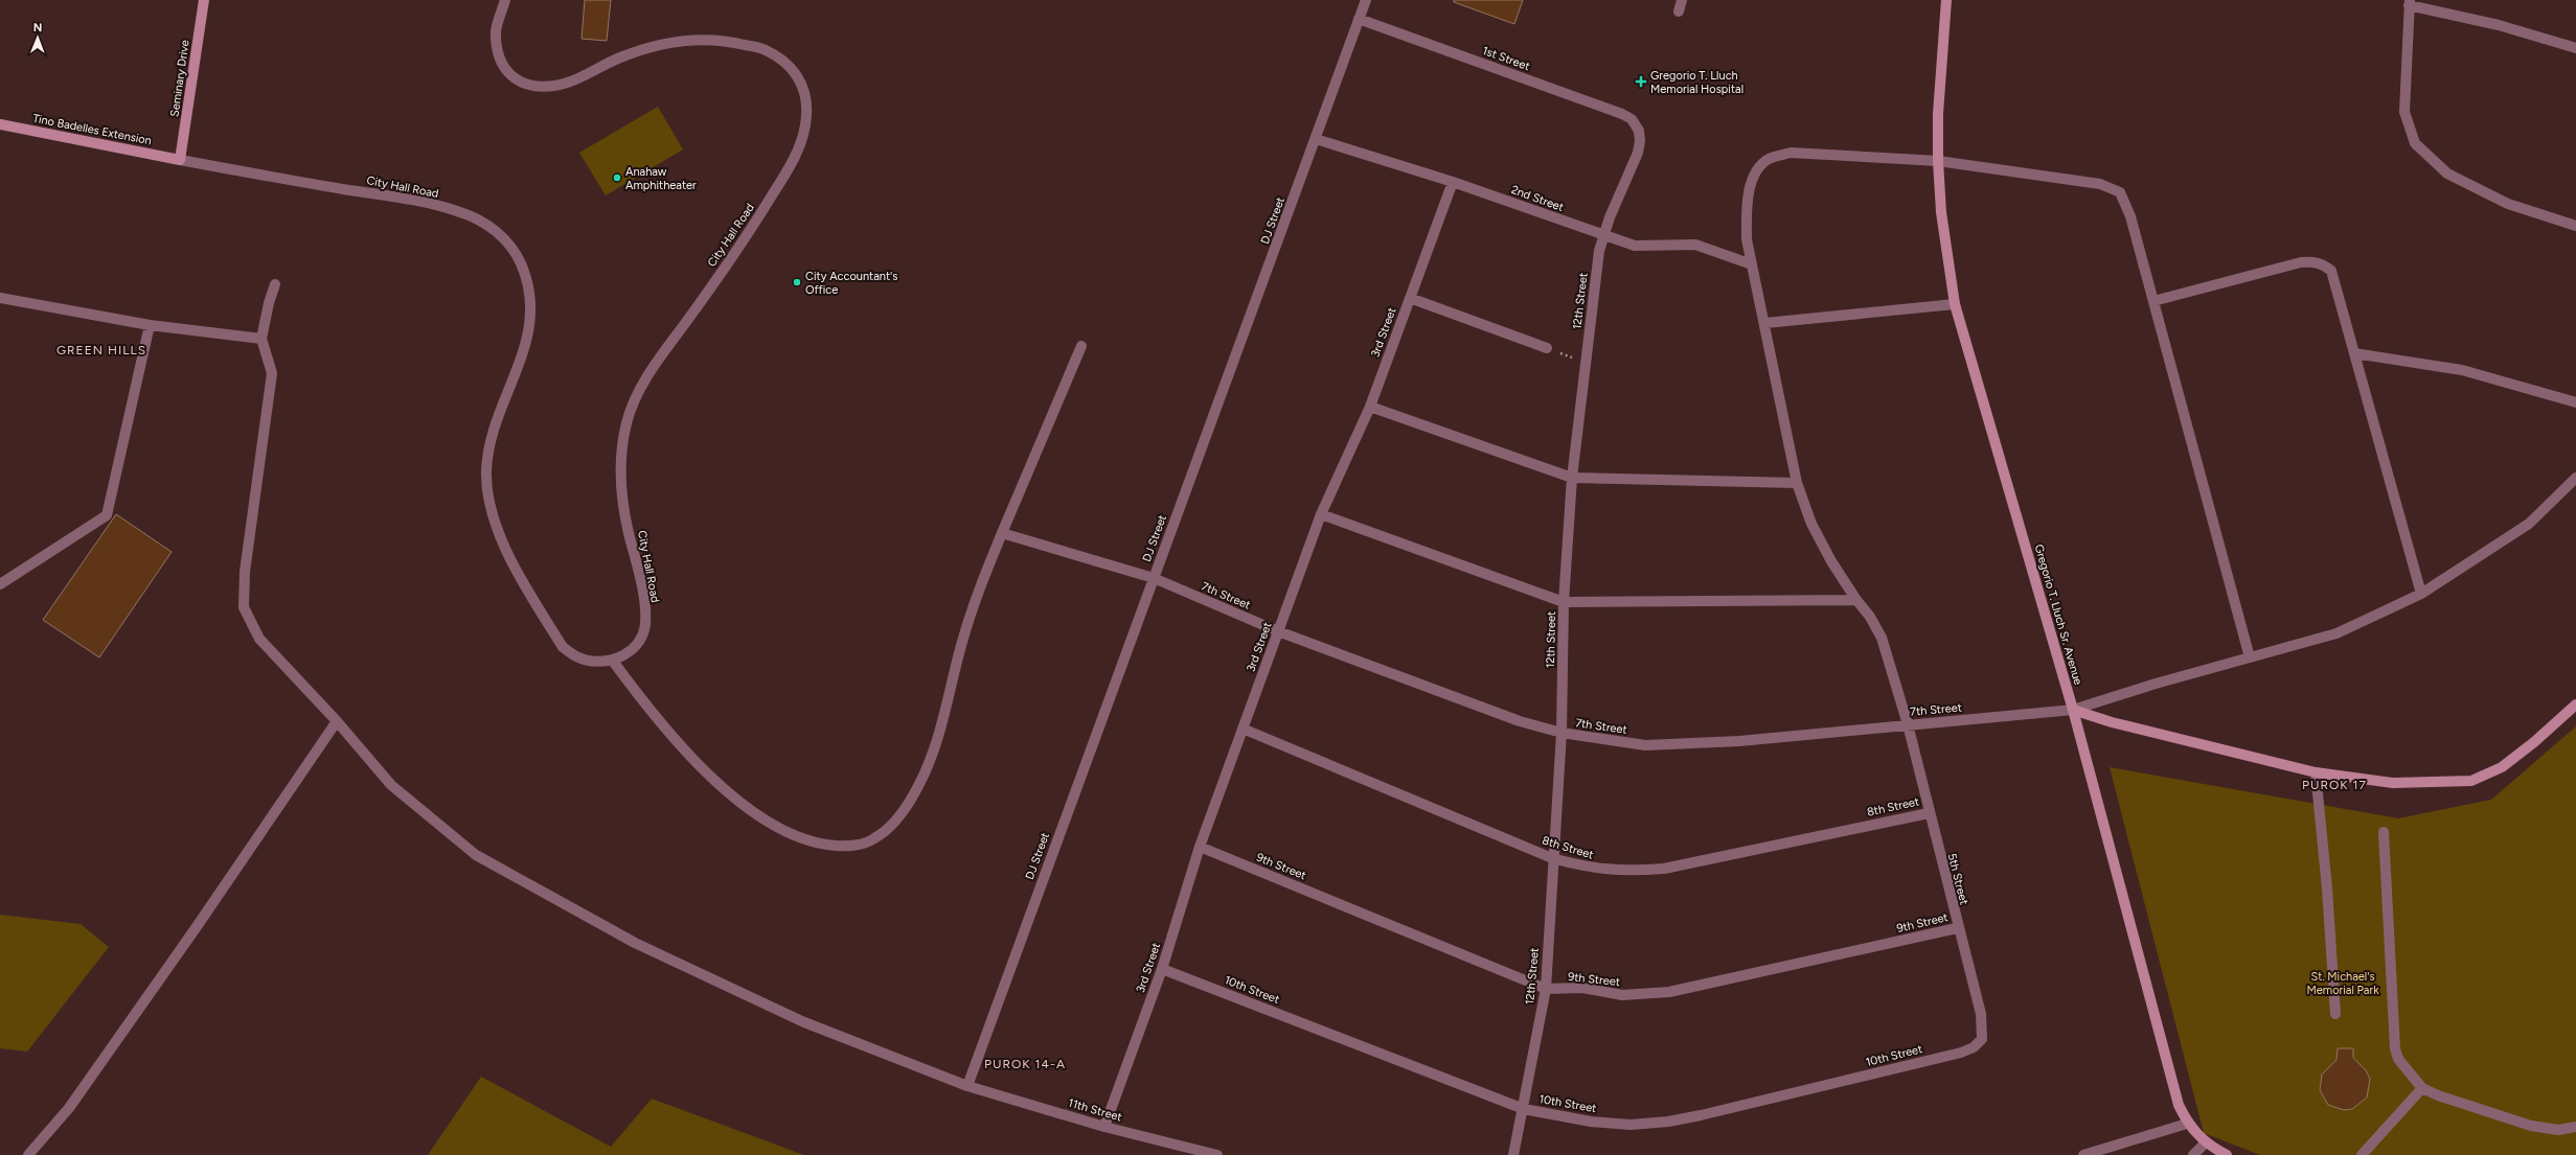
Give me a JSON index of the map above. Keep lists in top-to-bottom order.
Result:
{
  "streets": {
    "main road": ["Seminary Drive", "Tino Badelles Extension", "Gregorio T. Lluch Sr. Avenue"],
    "street": [
      "1st Street",
      "City Hall Road",
      "2nd Street",
      "DJ Street",
      "12th Street",
      "3rd Street",
      "7th Street",
      "8th Street",
      "9th Street",
      "5th Street",
      "10th Street",
      "11th Street"
    ]
  },
  "crossings": [
    ["1st Street", "DJ Street"],
    ["1st Street", "12th Street"],
    ["Seminary Drive", "Tino Badelles Extension"],
    ["Seminary Drive", "City Hall Road"],
    ["Tino Badelles Extension", "City Hall Road"],
    ["2nd Street", "DJ Street"],
    ["2nd Street", "12th Street"],
    ["2nd Street", "3rd Street"],
    ["2nd Street", "5th Street"],
    ["DJ Street", "7th Street"],
    ["DJ Street", "11th Street"],
    ["12th Street", "7th Street"],
    ["12th Street", "8th Street"],
    ["12th Street", "9th Street"],
    ["12th Street", "10th Street"],
    ["3rd Street", "7th Street"],
    ["3rd Street", "8th Street"],
    ["3rd Street", "9th Street"],
    ["3rd Street", "10th Street"],
    ["3rd Street", "11th Street"],
    ["7th Street", "Gregorio T. Lluch Sr. Avenue"],
    ["7th Street", "5th Street"],
    ["Gregorio T. Lluch Sr. Avenue", "5th Street"],
    ["8th Street", "5th Street"],
    ["9th Street", "5th Street"],
    ["5th Street", "10th Street"]
  ],
  "districts": ["GREEN HILLS", "PUROK 17", "PUROK 14-A"],
  "parks": ["St. Michael's Memorial Park"],
  "places": {
    "health": ["Gregorio T. Lluch Memorial Hospital"],
    "other": ["Anahaw Amphitheater", "City Accountant's Office"]
  },
  "north": "top"
}
